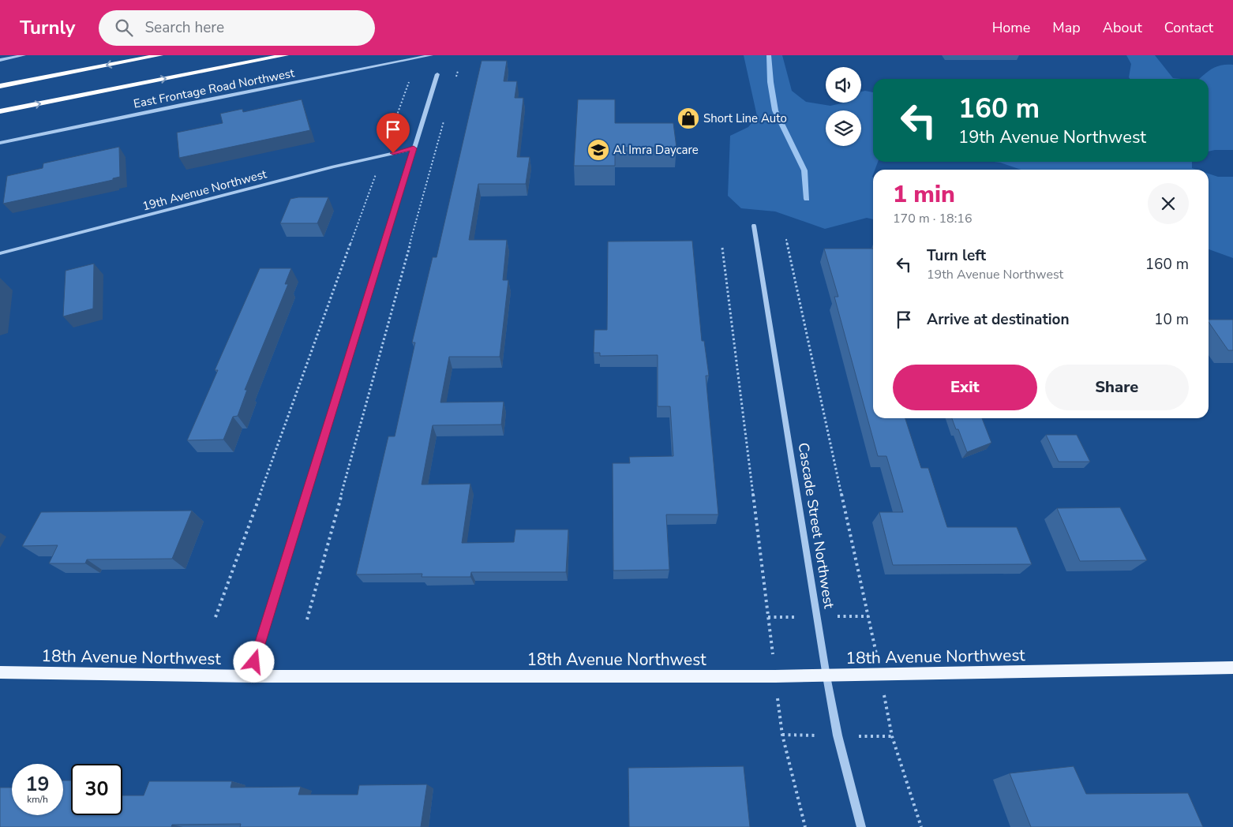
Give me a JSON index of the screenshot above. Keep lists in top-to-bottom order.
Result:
{
  "streets": {
    "main road": ["18th Avenue Northwest"],
    "street": ["East Frontage Road Northwest", "19th Avenue Northwest", "Cascade Street Northwest"]
  },
  "crossings": [
    ["Cascade Street Northwest", "18th Avenue Northwest"]
  ],
  "places": {
    "shop": ["Short Line Auto"],
    "school or university": ["Al Imra Daycare"]
  },
  "page": {
    "header": "Turnly",
    "search": "Search here",
    "nav": [
      "Home",
      "Map",
      "About",
      "Contact"
    ],
    "turn": ["160 m", "19th Avenue Northwest"],
    "heading": ["1 min", "170 m · 18:16"],
    "list": [
      {
        "name": "Turn left",
        "note": "19th Avenue Northwest",
        "value": "160 m"
      },
      {
        "name": "Arrive at destination",
        "value": "10 m"
      }
    ],
    "buttons": ["Exit", "Share"],
    "speed": "19 km/h",
    "limit": "30"
  }
}
